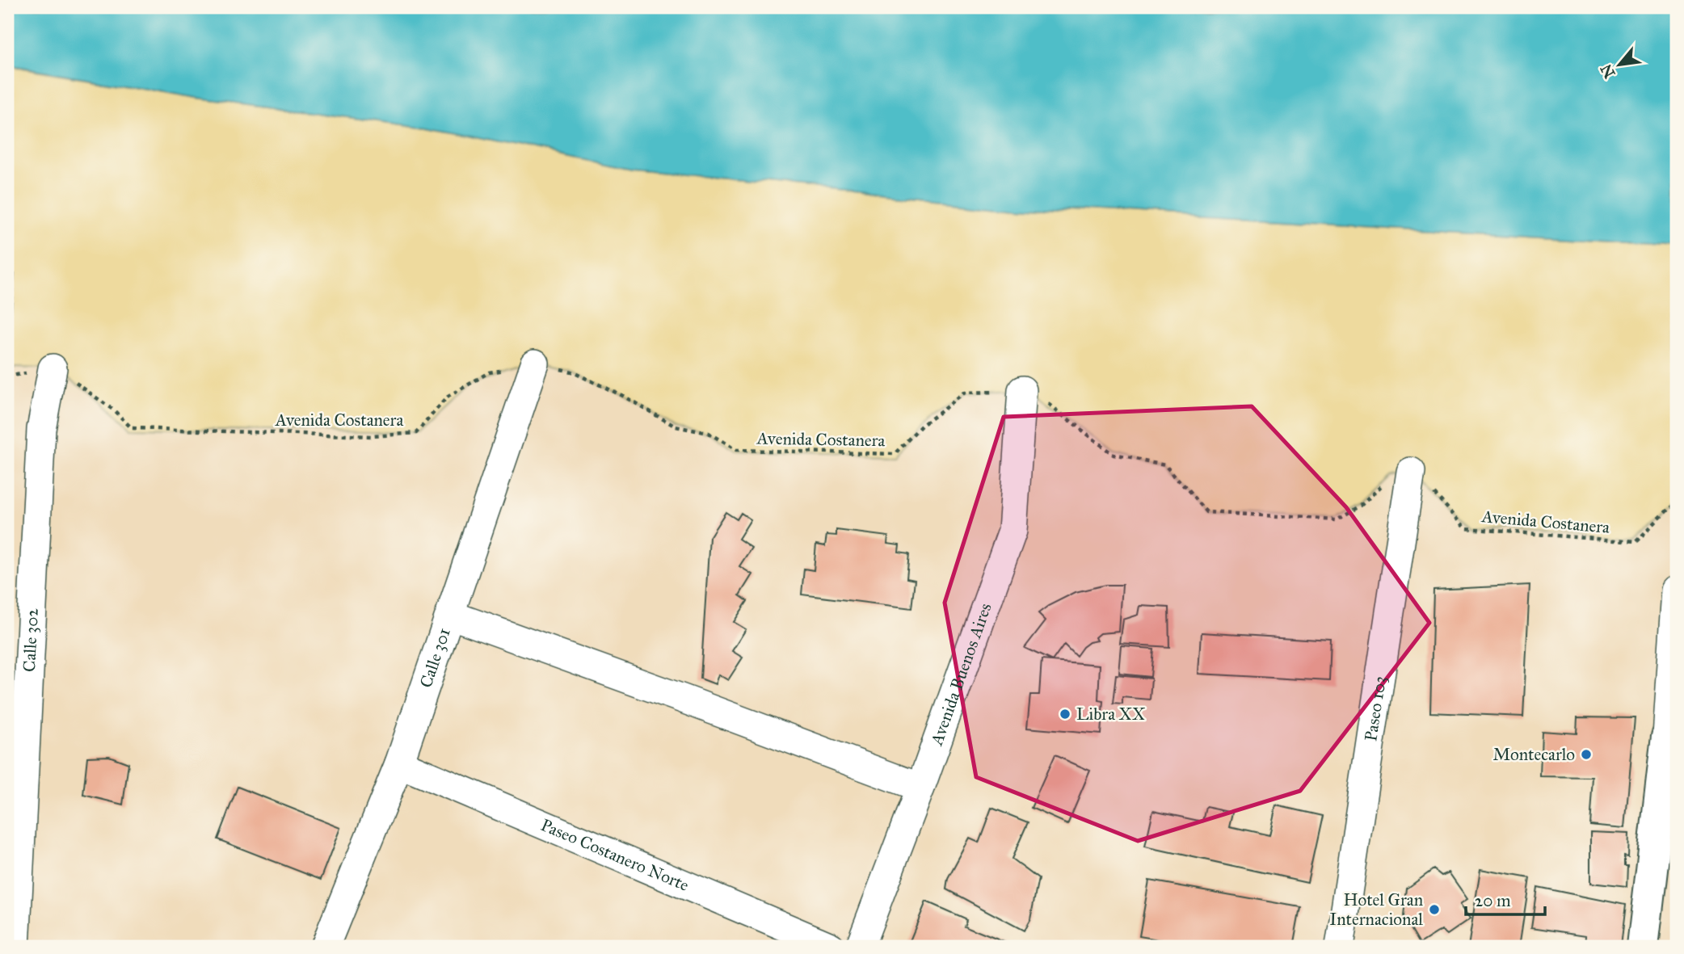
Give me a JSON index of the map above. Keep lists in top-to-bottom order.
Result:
{
  "streets": {
    "street": [
      "Calle 302",
      "Calle 301",
      "Avenida Buenos Aires",
      "Paseo 103",
      "Paseo Costanero Norte"
    ],
    "path": ["Avenida Costanera"]
  },
  "crossings": [
    ["Avenida Costanera", "Calle 302"],
    ["Avenida Costanera", "Calle 301"],
    ["Avenida Costanera", "Avenida Buenos Aires"],
    ["Avenida Costanera", "Paseo 103"],
    ["Calle 301", "Paseo Costanero Norte"]
  ],
  "places": ["Libra XX", "Montecarlo", "Hotel Gran Internacional"],
  "scale_bar": "20 m",
  "north": "bottom left"
}
